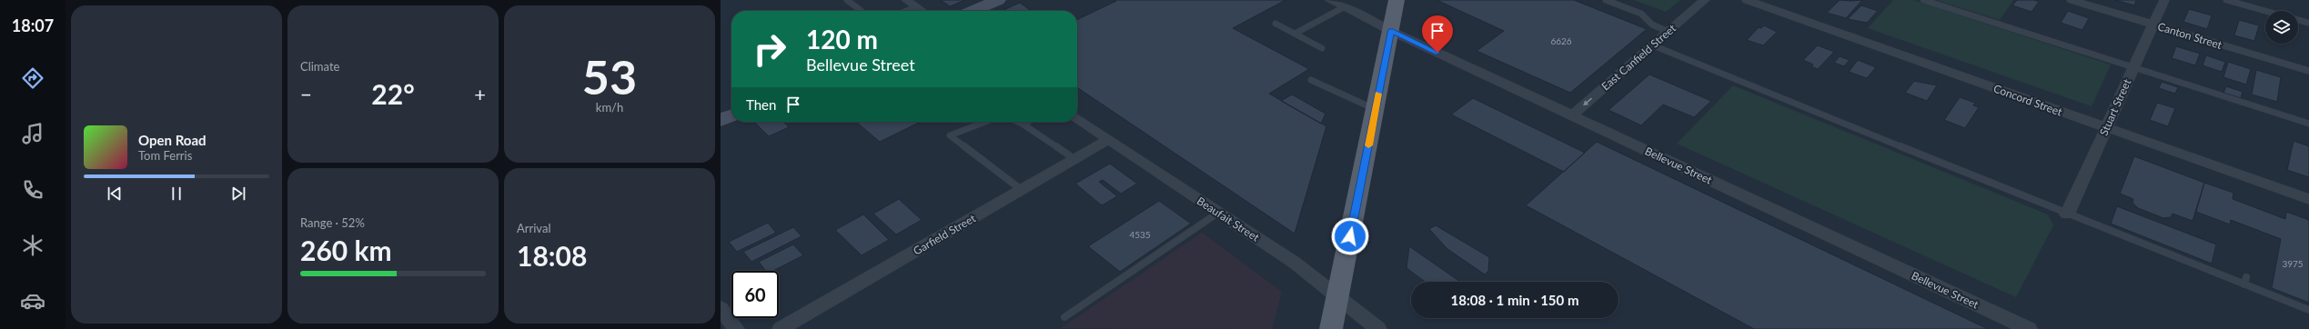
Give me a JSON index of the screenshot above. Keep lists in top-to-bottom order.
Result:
{
  "streets": {
    "street": [
      "Canton Street",
      "East Canfield Street",
      "Concord Street",
      "Stuart Street",
      "Bellevue Street",
      "Beaufait Street",
      "Garfield Street"
    ]
  },
  "crossings": [
    ["Canton Street", "Stuart Street"],
    ["East Canfield Street", "Bellevue Street"],
    ["Concord Street", "Stuart Street"],
    ["Beaufait Street", "Garfield Street"]
  ],
  "one_way": ["East Canfield Street"],
  "house_numbers": ["6626", "4535", "3975"],
  "page": {
    "tabs": "18:07",
    "tile": [
      "Climate",
      ["53", "km/h"],
      ["Range · 52%", "260 km"],
      ["Arrival", "18:08"]
    ],
    "turn": ["120 m", "Bellevue Street"],
    "heat": ["−", "22°", "+"],
    "then": "Then",
    "song": ["Open Road", "Tom Ferris"],
    "limit": "60",
    "trip": "18:08 · 1 min · 150 m"
  }
}
